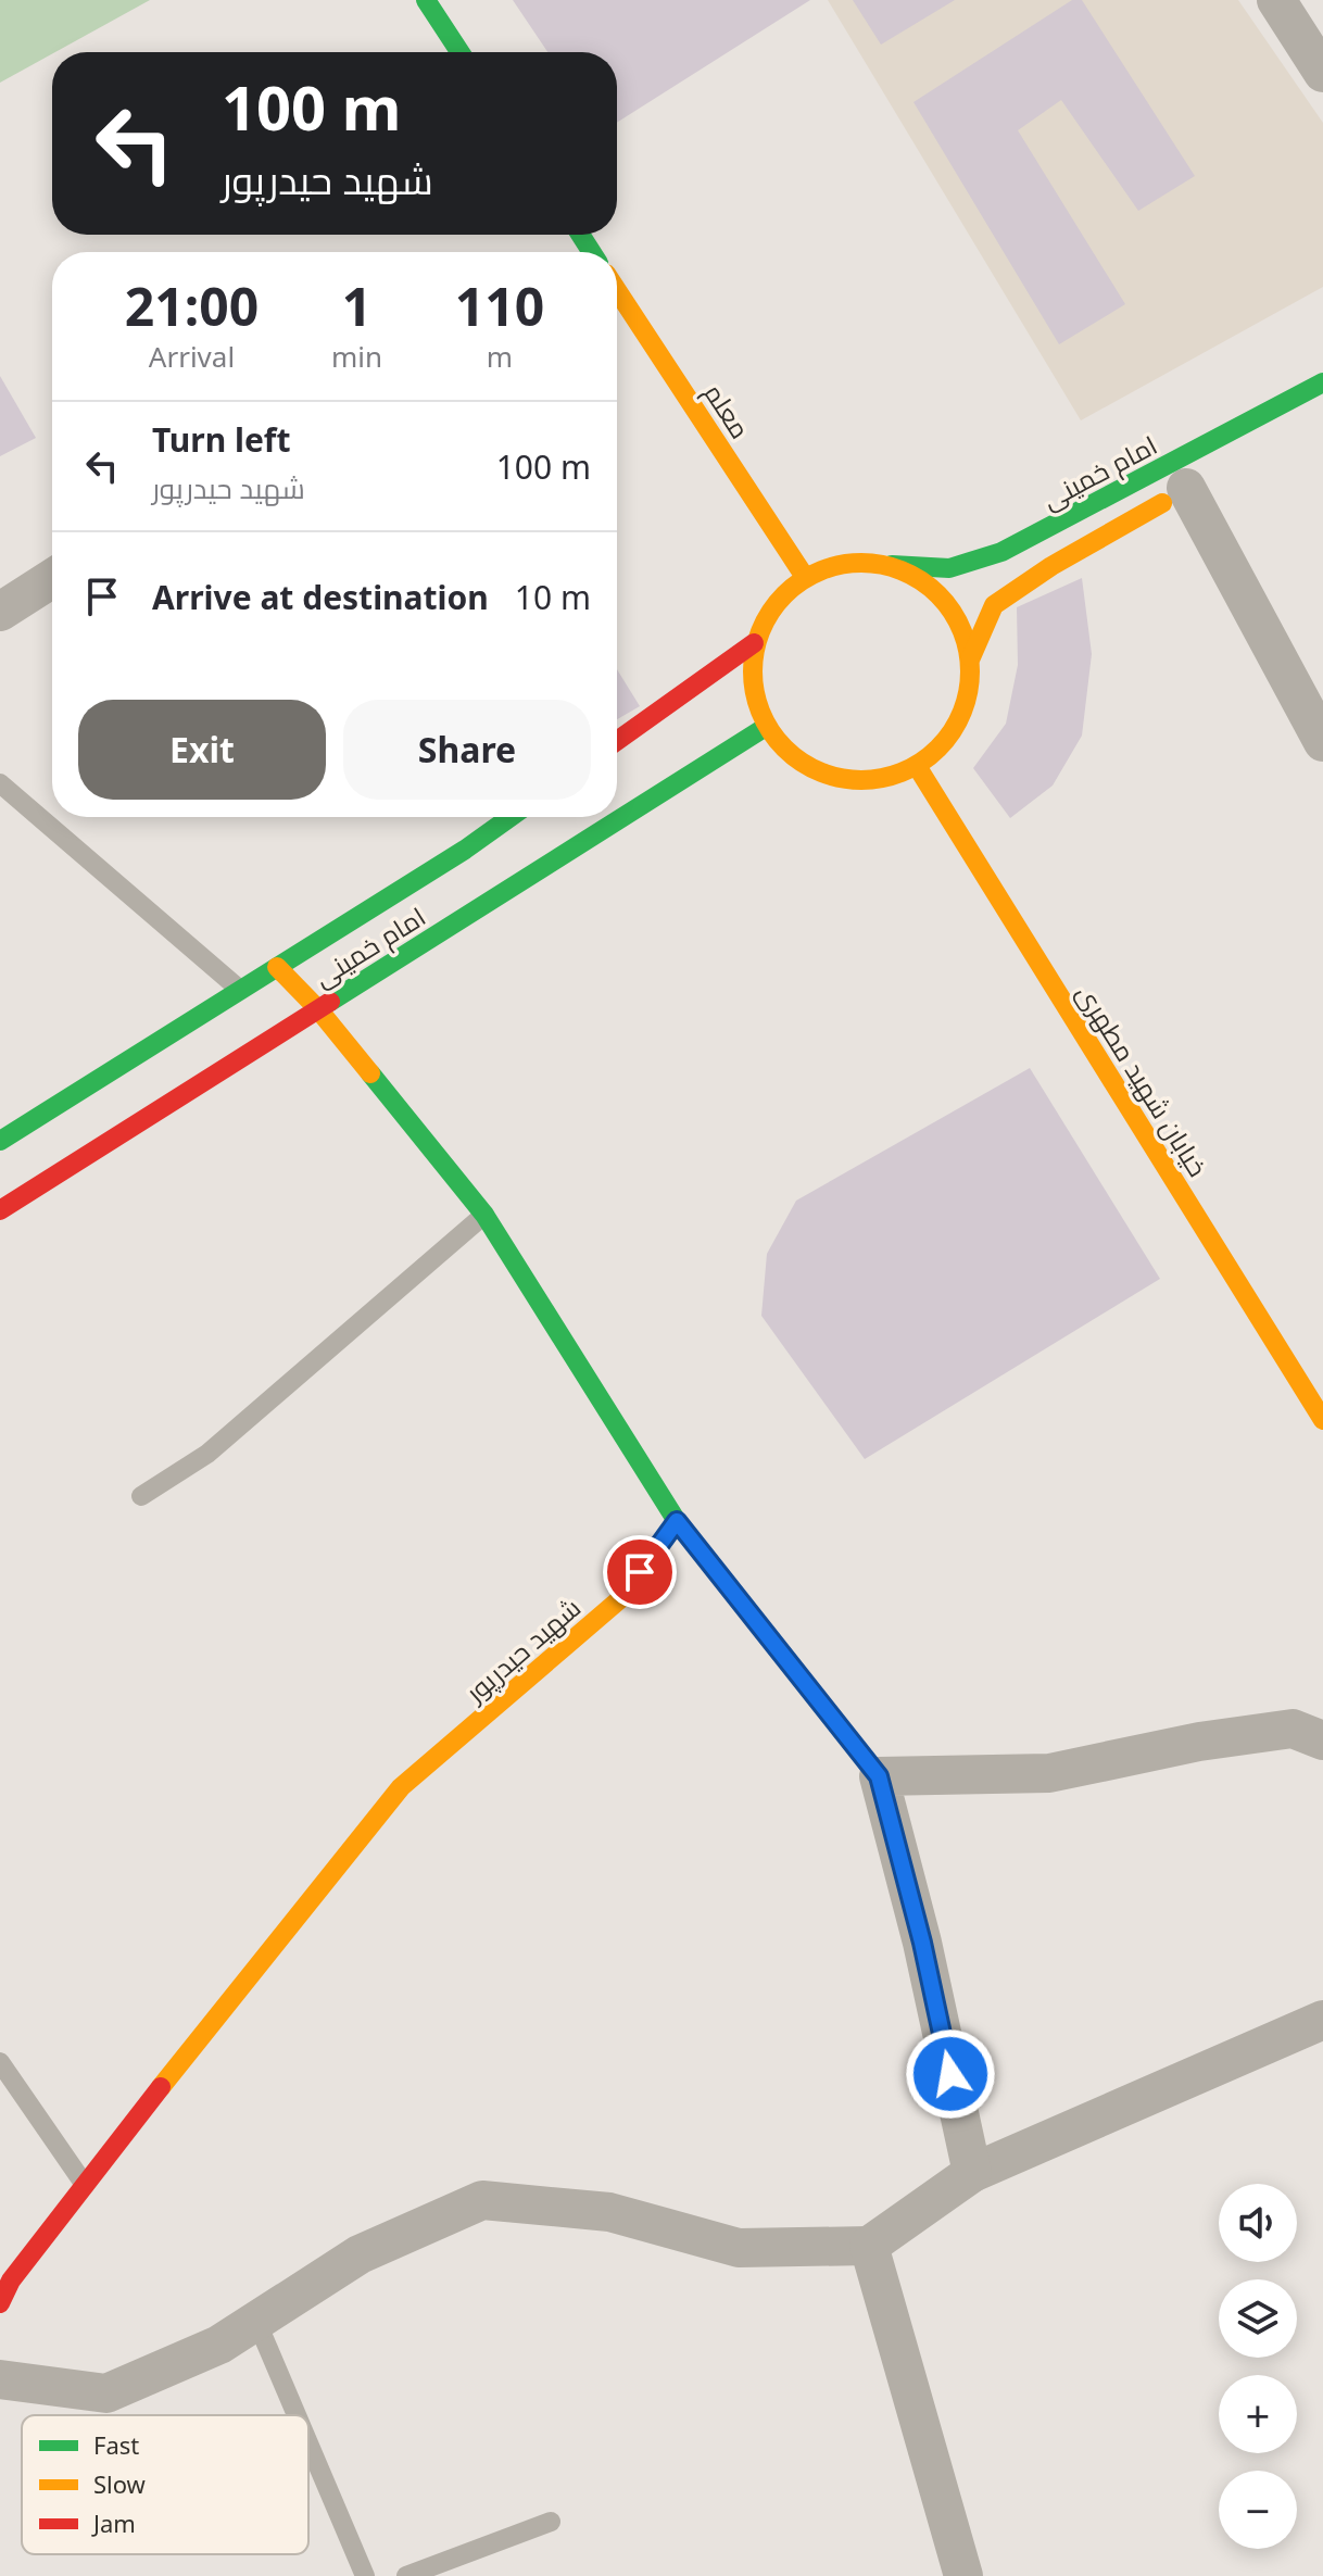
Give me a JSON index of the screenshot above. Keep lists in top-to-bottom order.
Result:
{
  "streets": {
    "main road": [
      "معلم",
      "امام خمینی",
      "خیابان شهید مطهری",
      "شهید حیدرپور"
    ]
  },
  "crossings": [
    ["معلم", "امام خمینی"],
    ["معلم", "خیابان شهید مطهری"],
    ["امام خمینی", "خیابان شهید مطهری"]
  ],
  "legend": ["Fast", "Slow", "Jam"],
  "page": {
    "turn": ["100 m", "شهید حیدرپور"],
    "eta": [
      "21:00",
      "Arrival",
      "1",
      "min",
      "110",
      "m"
    ],
    "list": [
      {
        "name": "Turn left",
        "note": "شهید حیدرپور",
        "value": "100 m"
      },
      {
        "name": "Arrive at destination",
        "value": "10 m"
      }
    ],
    "buttons": ["Exit", "Share"],
    "map_buttons": ["+", "−"]
  }
}
